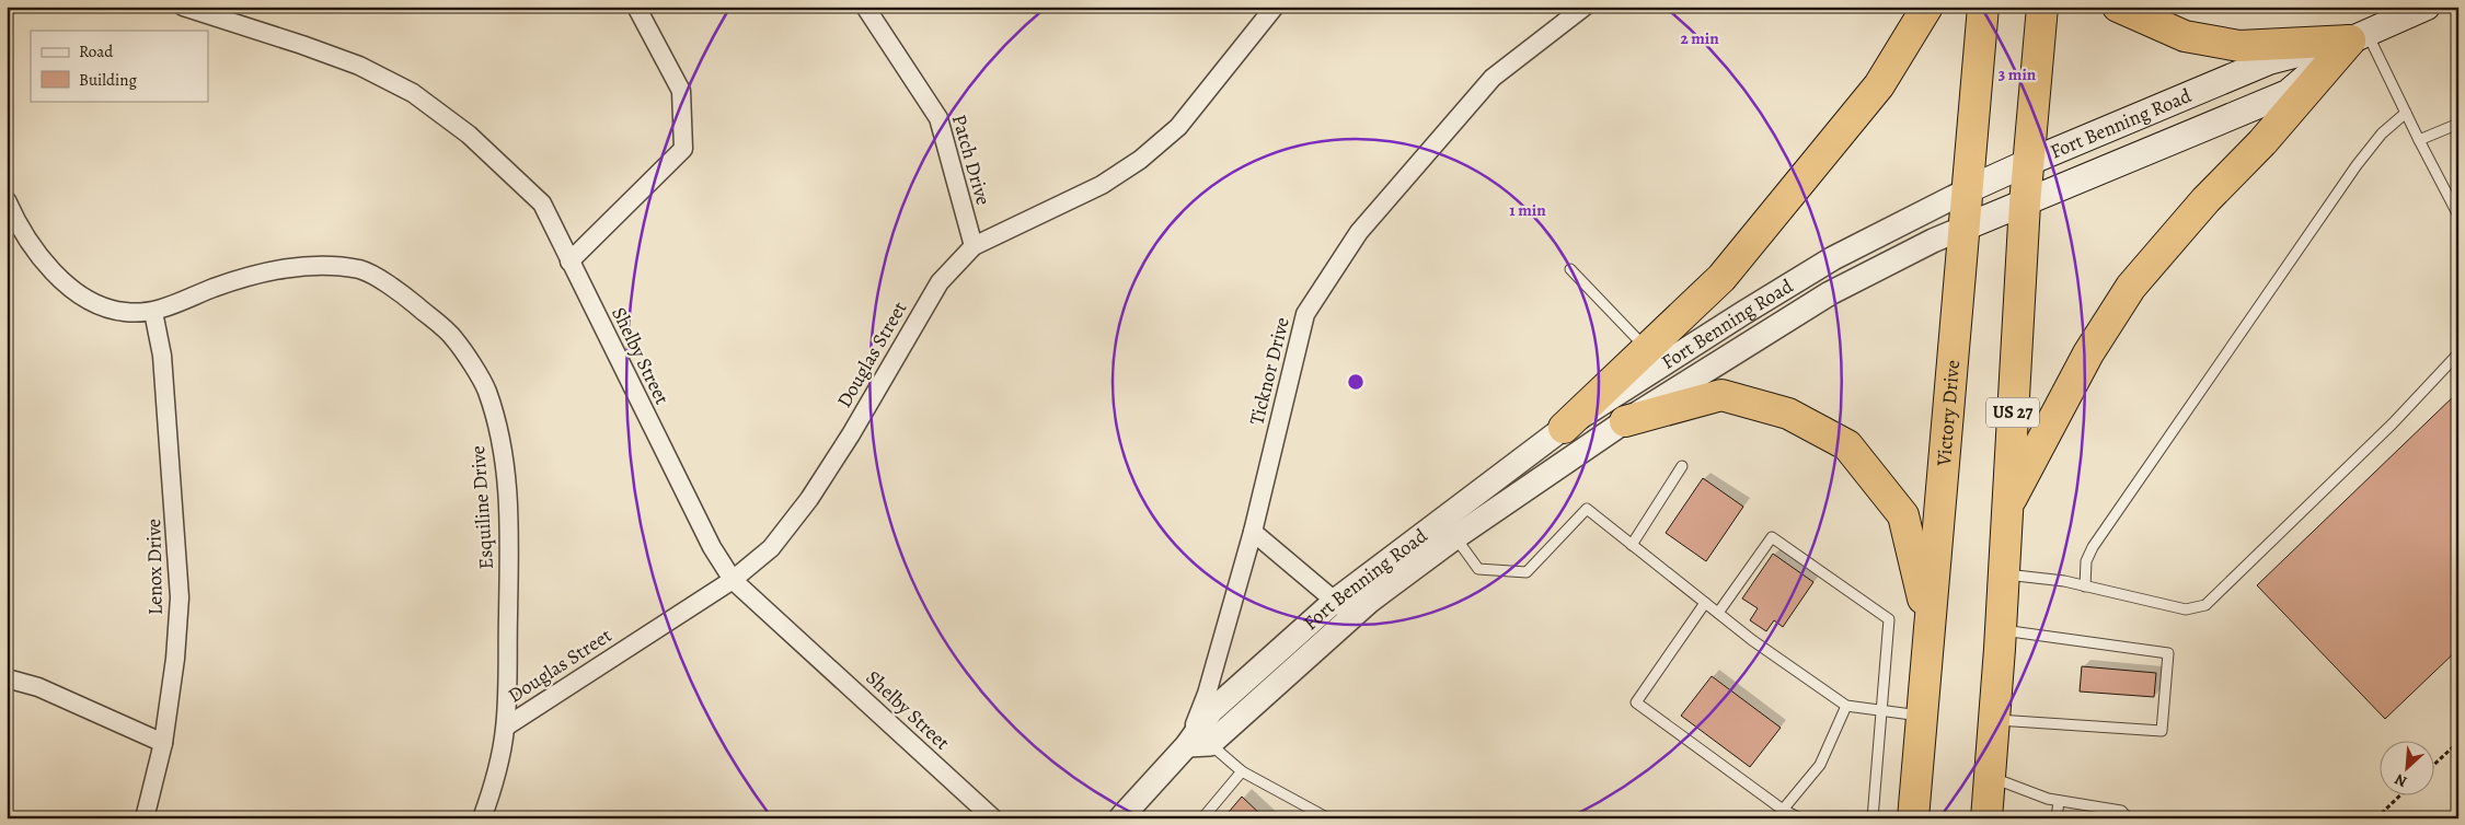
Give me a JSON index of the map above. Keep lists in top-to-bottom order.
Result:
{
  "streets": {
    "highway": ["Victory Drive", "US 27"],
    "main road": ["Fort Benning Road"],
    "street": [
      "Patch Drive",
      "Douglas Street",
      "Shelby Street",
      "Ticknor Drive",
      "Esquiline Drive",
      "Lenox Drive"
    ]
  },
  "crossings": [
    ["Fort Benning Road", "Ticknor Drive"],
    ["Fort Benning Road", "Victory Drive"],
    ["Fort Benning Road", "US 27"],
    ["Patch Drive", "Douglas Street"],
    ["Douglas Street", "Shelby Street"],
    ["Douglas Street", "Esquiline Drive"],
    ["Esquiline Drive", "Lenox Drive"]
  ],
  "legend": ["Road", "Building"],
  "north": "bottom left",
  "rings": ["2 min", "3 min", "1 min"]
}
